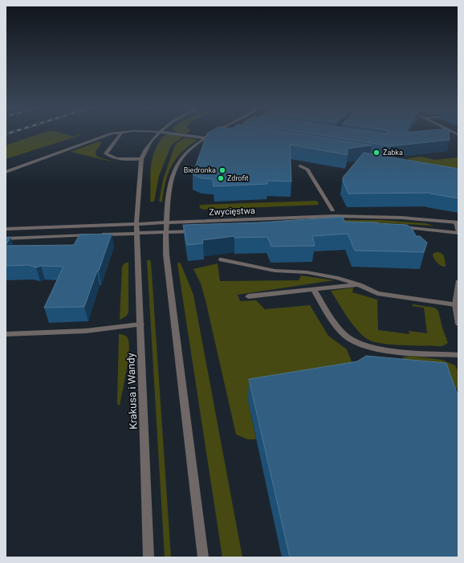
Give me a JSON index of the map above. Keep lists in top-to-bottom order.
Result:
{
  "streets": {
    "street": ["Zwycięstwa", "Krakusa i Wandy"]
  },
  "crossings": [
    ["Zwycięstwa", "Krakusa i Wandy"]
  ],
  "places": ["Żabka", "Biedronka", "Zdrofit"]
}
